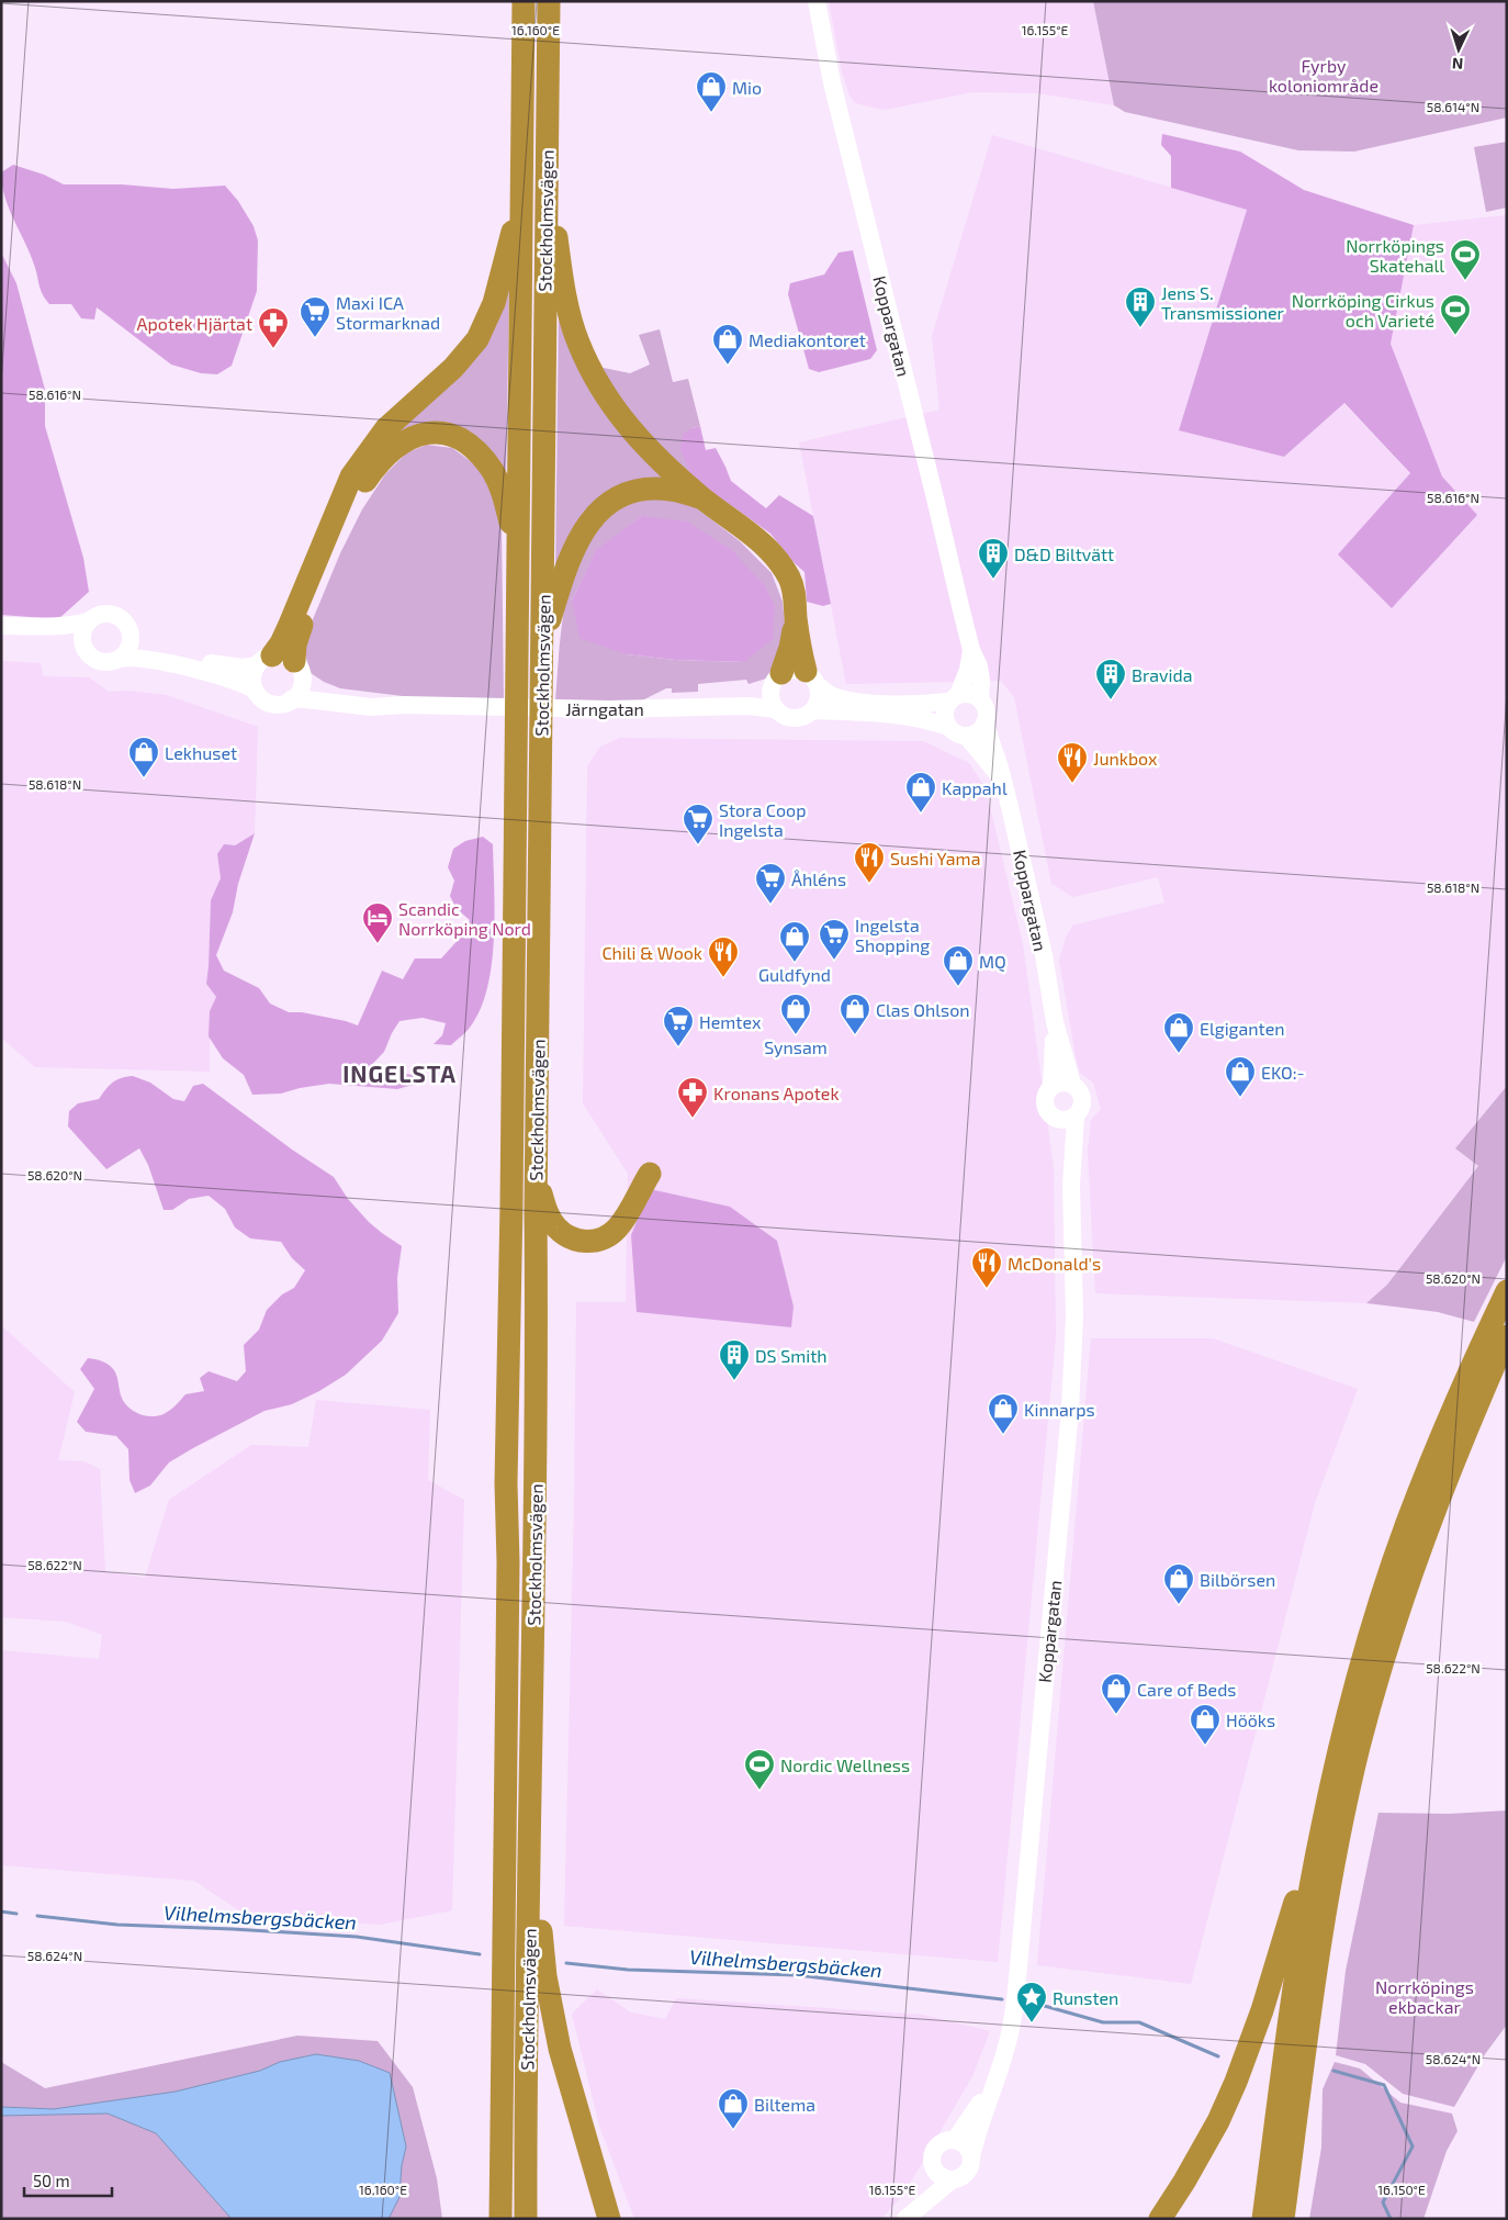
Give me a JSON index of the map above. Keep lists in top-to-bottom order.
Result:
{
  "streets": {
    "highway": ["Stockholmsvägen"],
    "street": ["Koppargatan", "Järngatan"]
  },
  "districts": ["INGELSTA"],
  "water": ["Vilhelmsbergsbäcken"],
  "parks": ["Fyrby koloniområde", "Norrköpings ekbackar"],
  "places": {
    "shop": [
      "Mio",
      "Mediakontoret",
      "Lekhuset",
      "Kappahl",
      "Guldfynd",
      "MQ",
      "Synsam",
      "Clas Ohlson",
      "Elgiganten",
      "EKO:-",
      "Kinnarps",
      "Bilbörsen",
      "Care of Beds",
      "Hööks",
      "Biltema"
    ],
    "sports": ["Norrköpings Skatehall", "Norrköping Cirkus och Varieté", "Nordic Wellness"],
    "building": [
      "Jens S. Transmissioner",
      "D&D Biltvätt",
      "Bravida",
      "DS Smith"
    ],
    "supermarket": [
      "Maxi ICA Stormarknad",
      "Stora Coop Ingelsta",
      "Åhléns",
      "Ingelsta Shopping",
      "Hemtex"
    ],
    "pharmacy": ["Apotek Hjärtat", "Kronans Apotek"],
    "restaurant": [
      "Junkbox",
      "Sushi Yama",
      "Chili & Wook",
      "McDonald's"
    ],
    "hotel": ["Scandic Norrköping Nord"],
    "place": ["Runsten"]
  },
  "scale_bar": "50 m",
  "north": "bottom",
  "coordinates": [
    "16.160°E",
    "16.155°E",
    "58.614°N",
    "58.616°N",
    "58.618°N",
    "58.620°N",
    "58.622°N",
    "58.624°N",
    "16.150°E"
  ]
}
